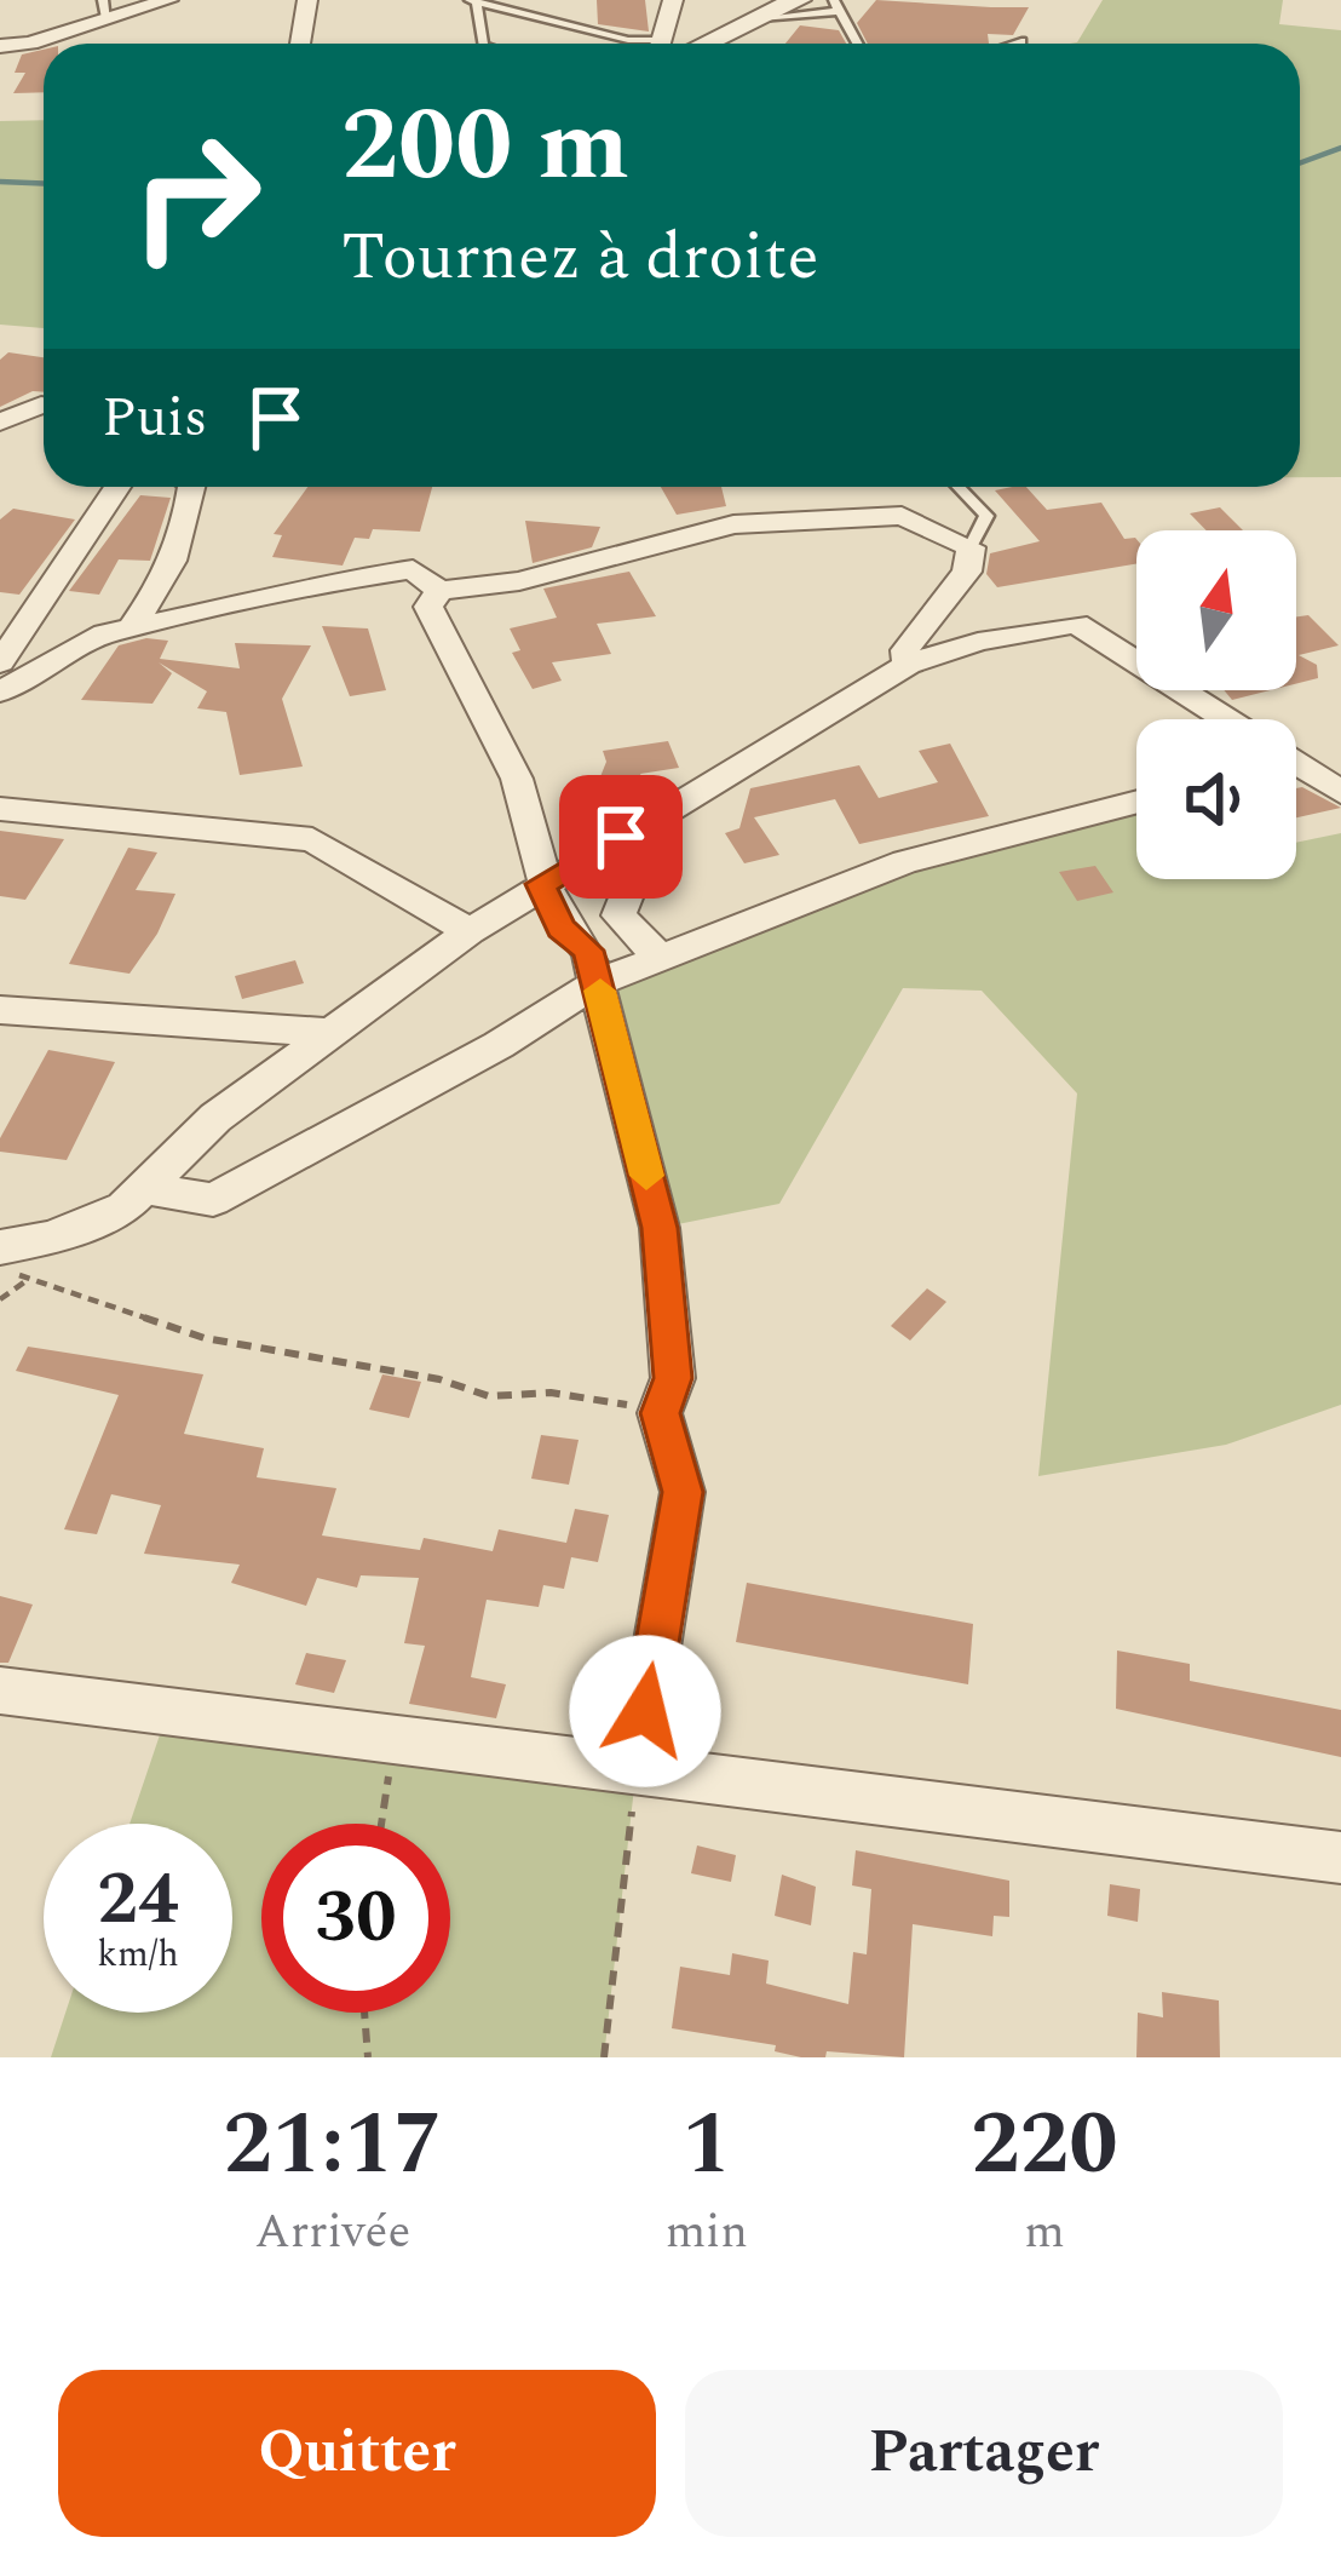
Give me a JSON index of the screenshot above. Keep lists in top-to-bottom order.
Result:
{
  "north": "top",
  "page": {
    "turn": ["200 m", "Tournez à droite"],
    "then": "Puis",
    "speed": "24 km/h",
    "limit": "30",
    "eta": [
      "21:17",
      "Arrivée",
      "1",
      "min",
      "220",
      "m"
    ],
    "buttons": ["Quitter", "Partager"]
  }
}
